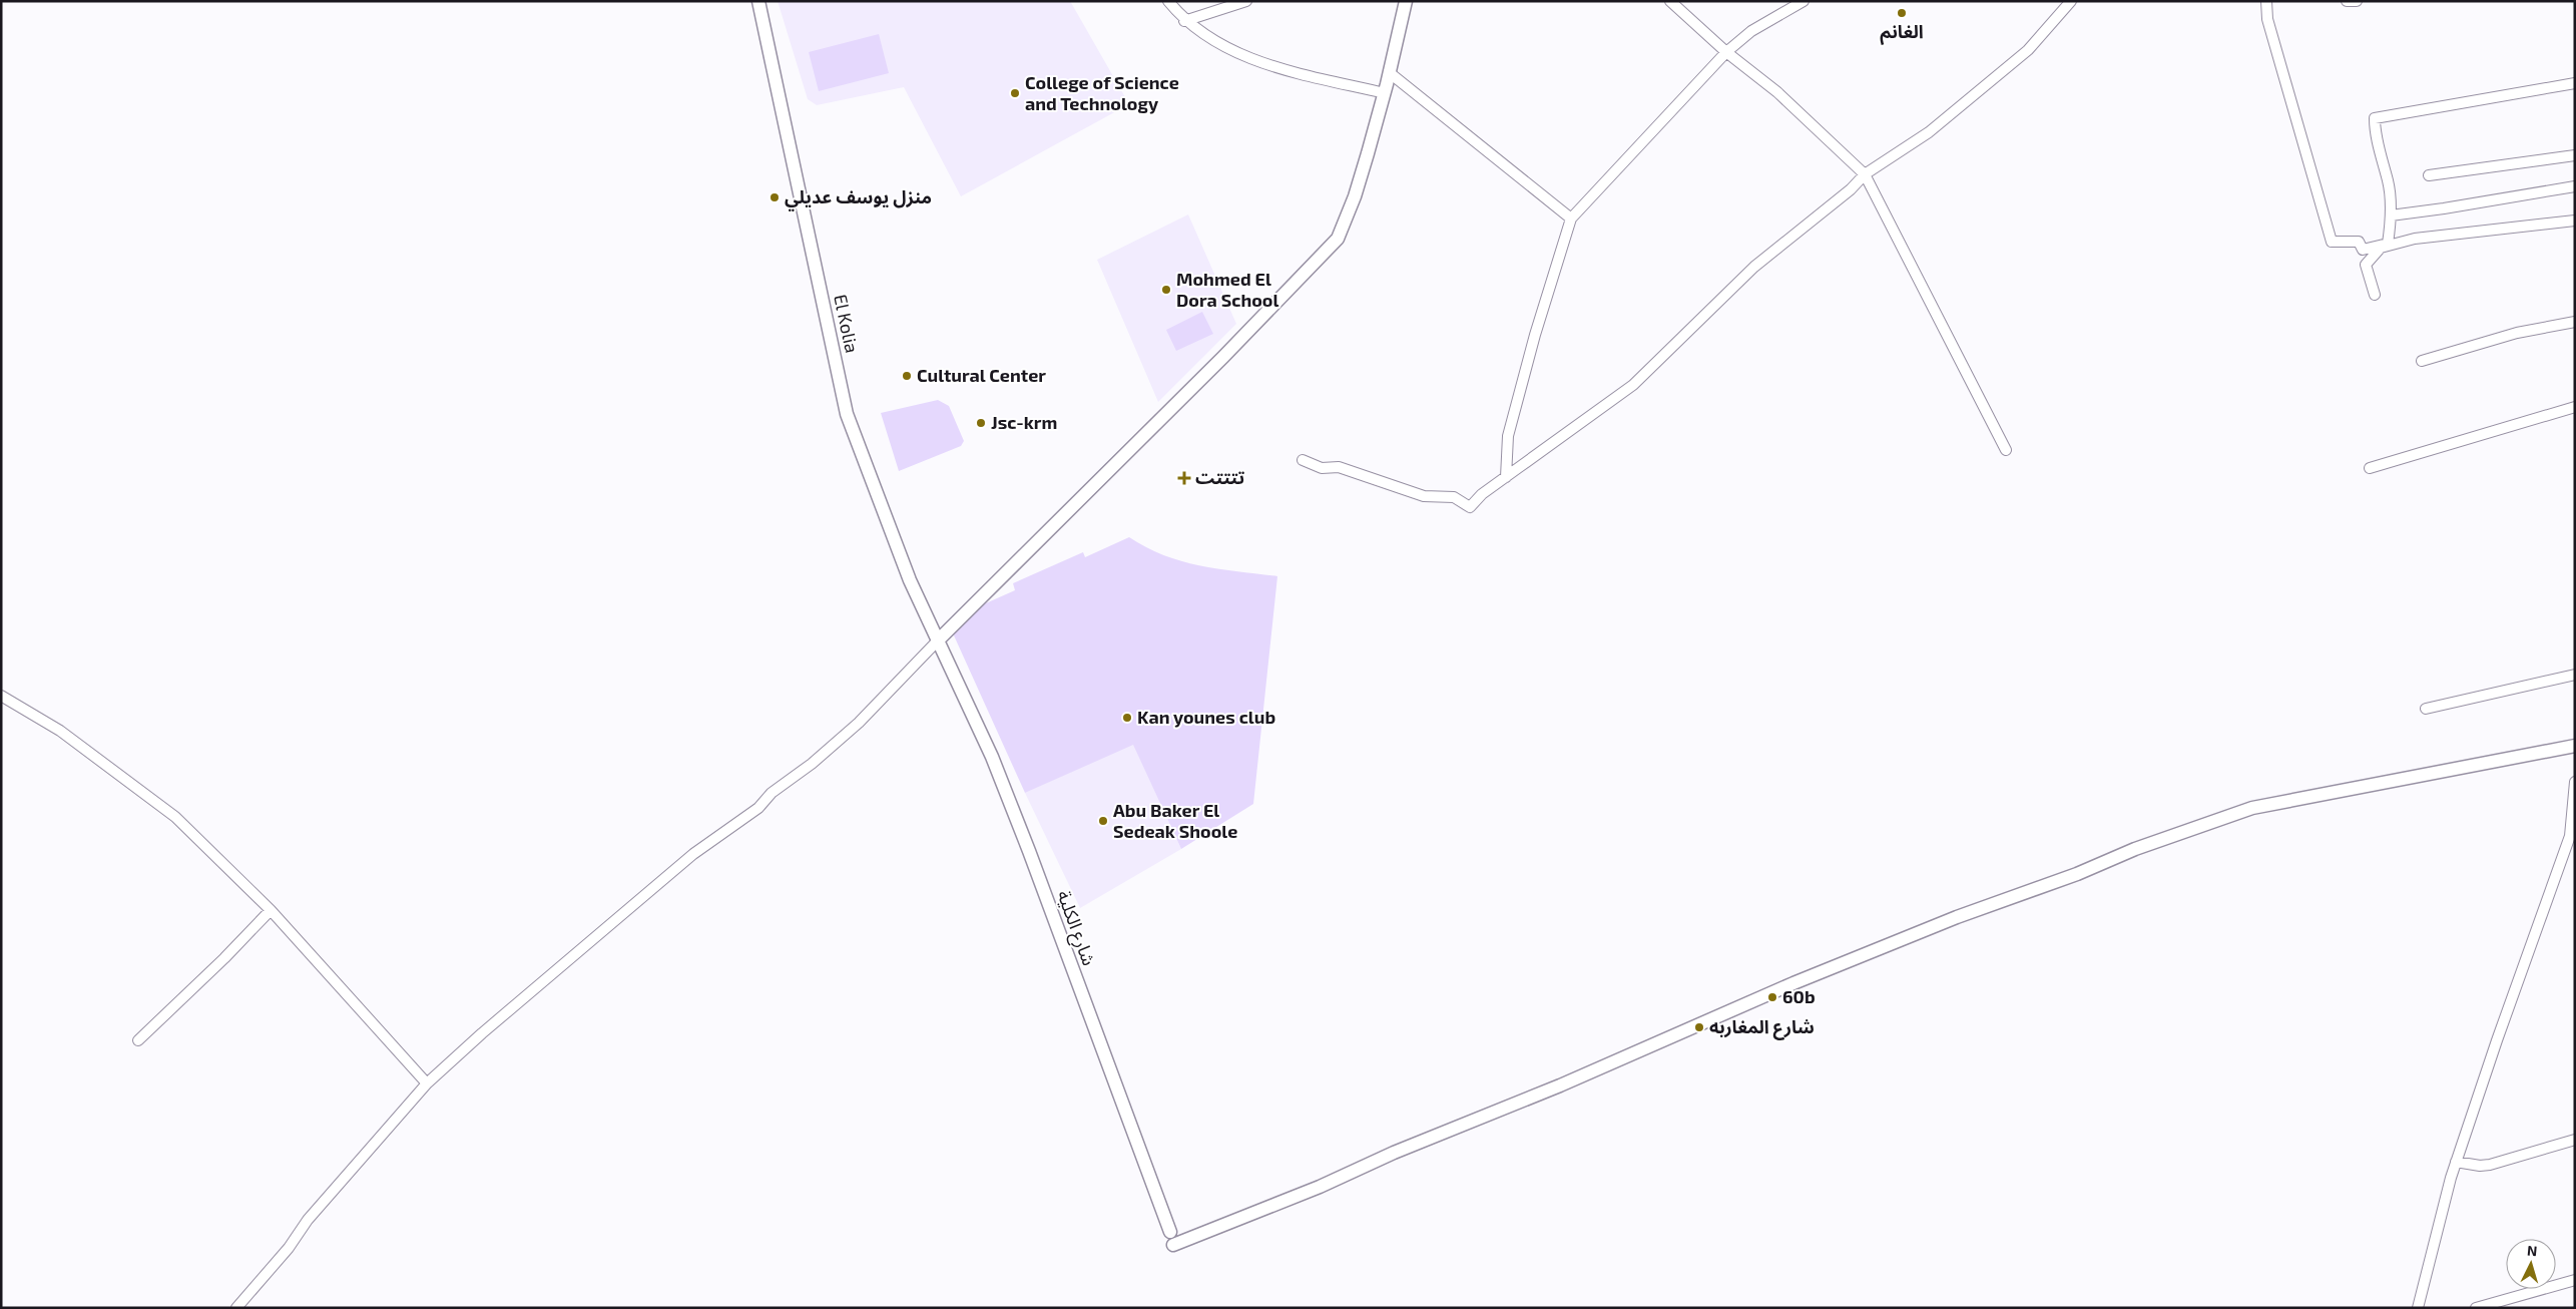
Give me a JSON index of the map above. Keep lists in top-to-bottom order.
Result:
{
  "streets": {
    "street": ["El Kolia", "شارع الكلية"]
  },
  "crossings": [
    ["El Kolia", "شارع الكلية"]
  ],
  "places": {
    "other": [
      "الغانم",
      "College of Science and Technology",
      "منزل يوسف عديلي",
      "Mohmed El Dora School",
      "Cultural Center",
      "Jsc-krm",
      "Kan younes club",
      "Abu Baker El Sedeak Shoole",
      "60b",
      "شارع المغاربه"
    ],
    "health": ["تتتتت"]
  },
  "north": "top"
}
